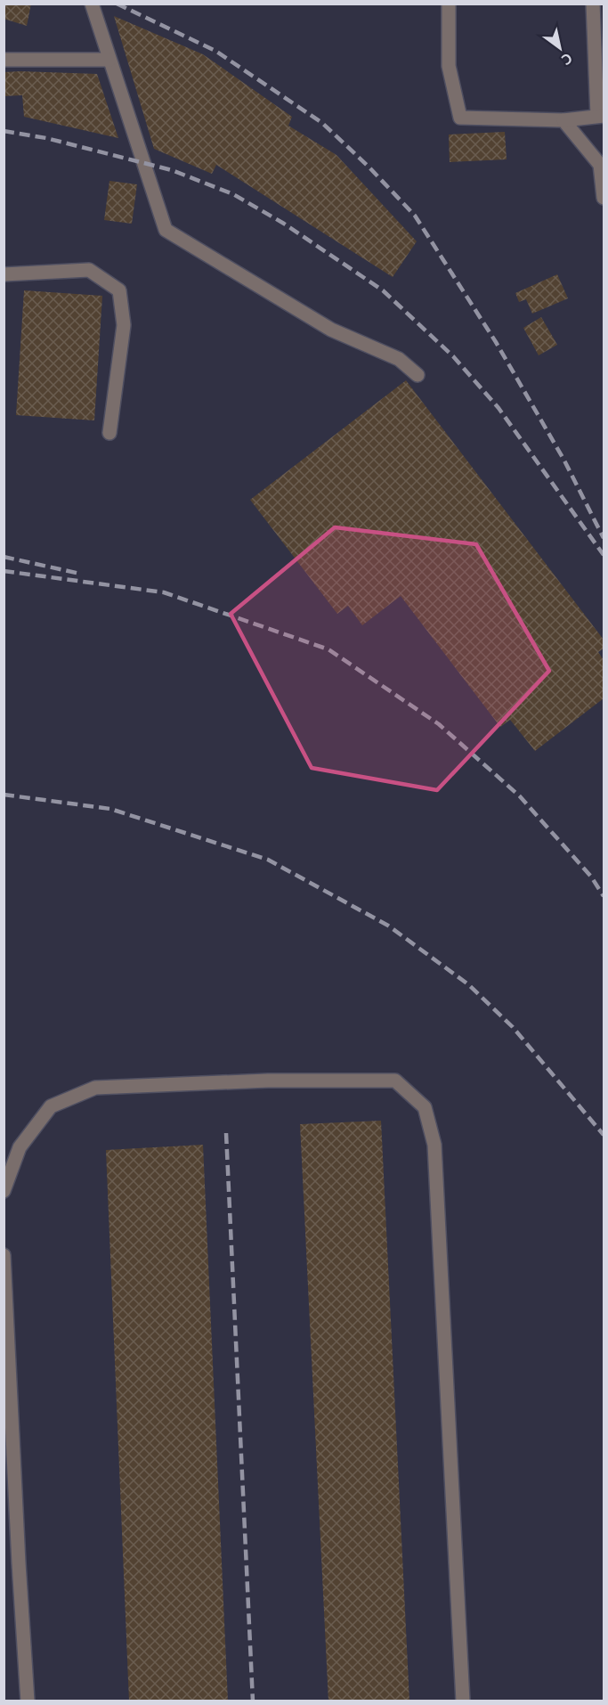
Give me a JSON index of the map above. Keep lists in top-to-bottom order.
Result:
{
  "north": "bottom right"
}
